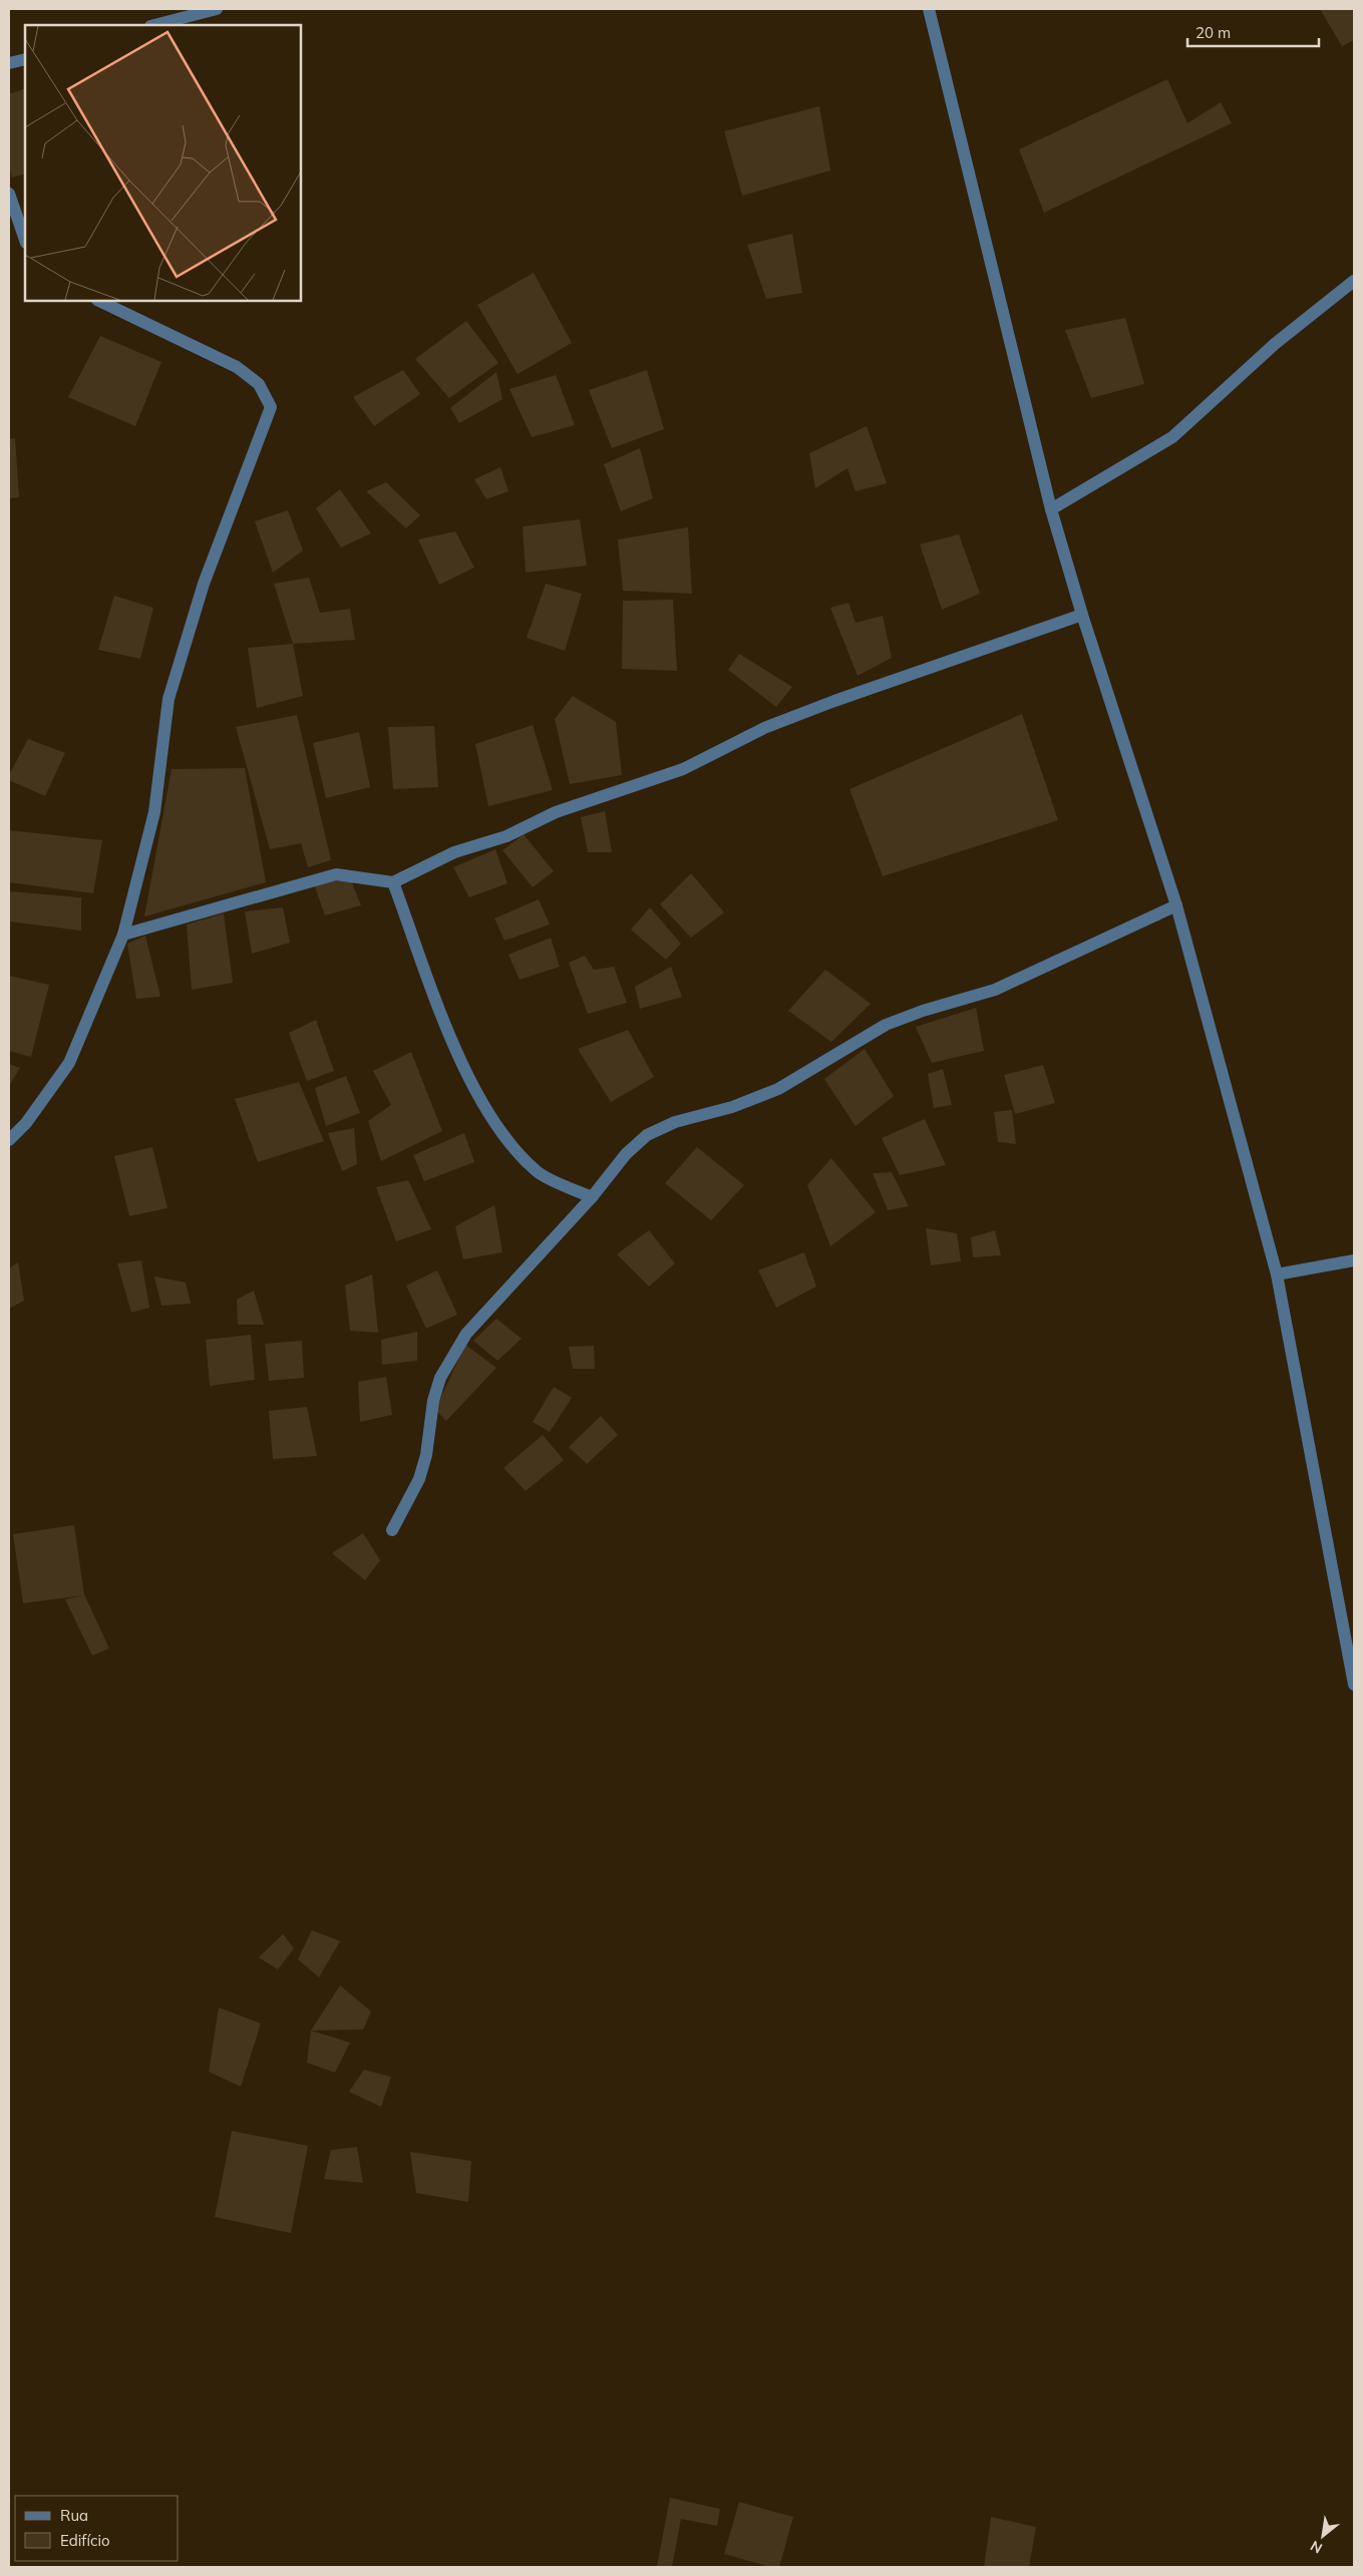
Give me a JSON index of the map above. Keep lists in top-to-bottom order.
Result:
{
  "legend": ["Rua", "Edifício"],
  "scale_bar": "20 m",
  "north": "bottom left"
}
